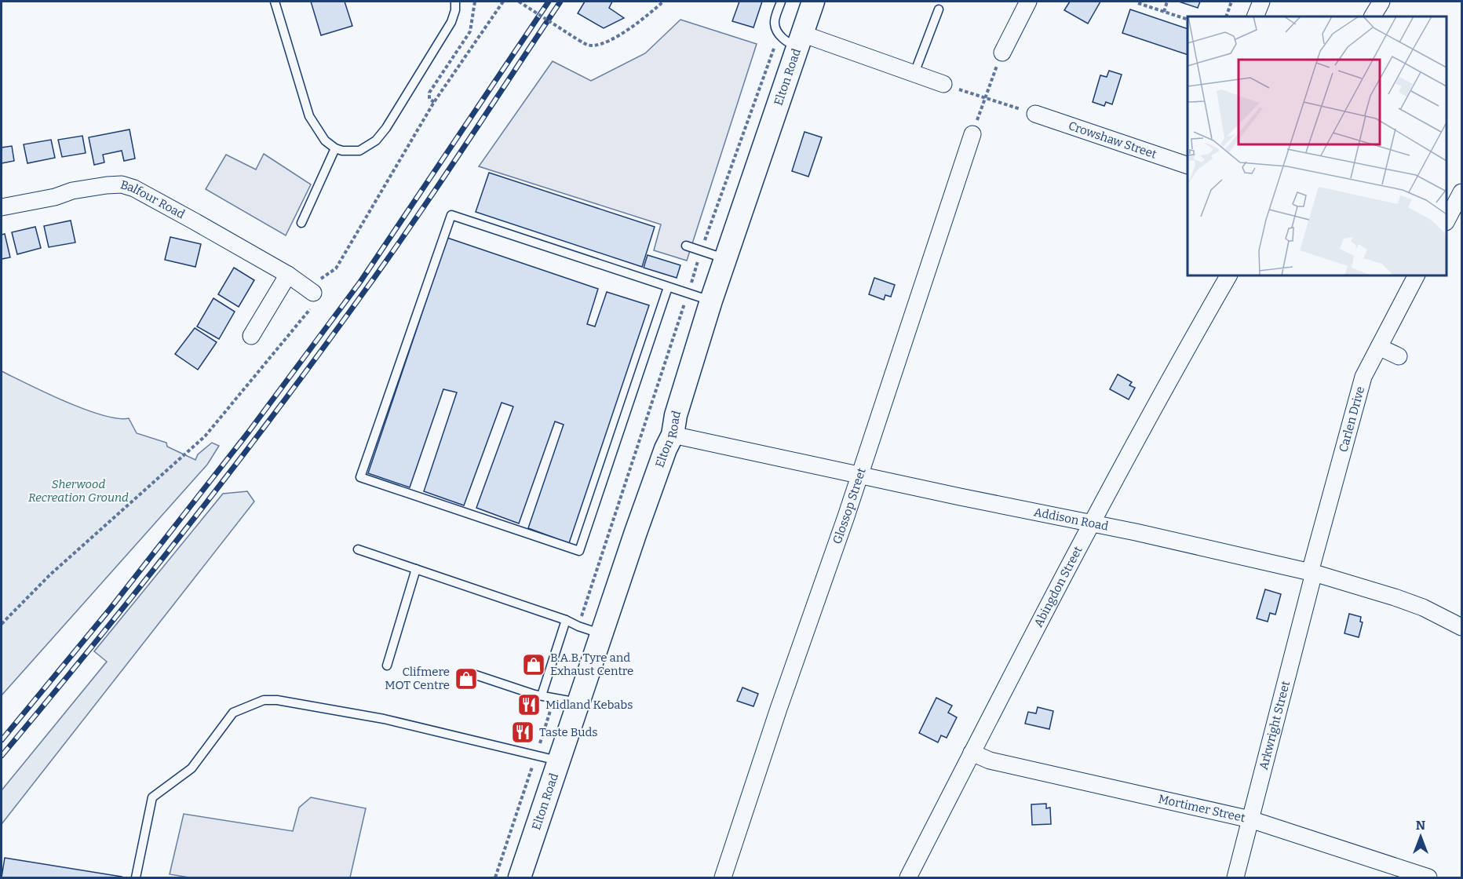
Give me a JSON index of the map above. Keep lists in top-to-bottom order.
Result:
{
  "streets": {
    "street": [
      "Elton Road",
      "Crowshaw Street",
      "Balfour Road",
      "Carlen Drive",
      "Glossop Street",
      "Addison Road",
      "Abingdon Street",
      "Arkwright Street",
      "Mortimer Street"
    ]
  },
  "crossings": [
    ["Elton Road", "Addison Road"],
    ["Carlen Drive", "Addison Road"],
    ["Carlen Drive", "Arkwright Street"],
    ["Glossop Street", "Addison Road"],
    ["Addison Road", "Abingdon Street"],
    ["Addison Road", "Arkwright Street"],
    ["Abingdon Street", "Mortimer Street"],
    ["Arkwright Street", "Mortimer Street"]
  ],
  "parks": ["Sherwood Recreation Ground"],
  "places": {
    "shop": ["B.A.B. Tyre and Exhaust Centre", "Clifmere MOT Centre"],
    "restaurant": ["Midland Kebabs", "Taste Buds"]
  },
  "north": "top"
}
